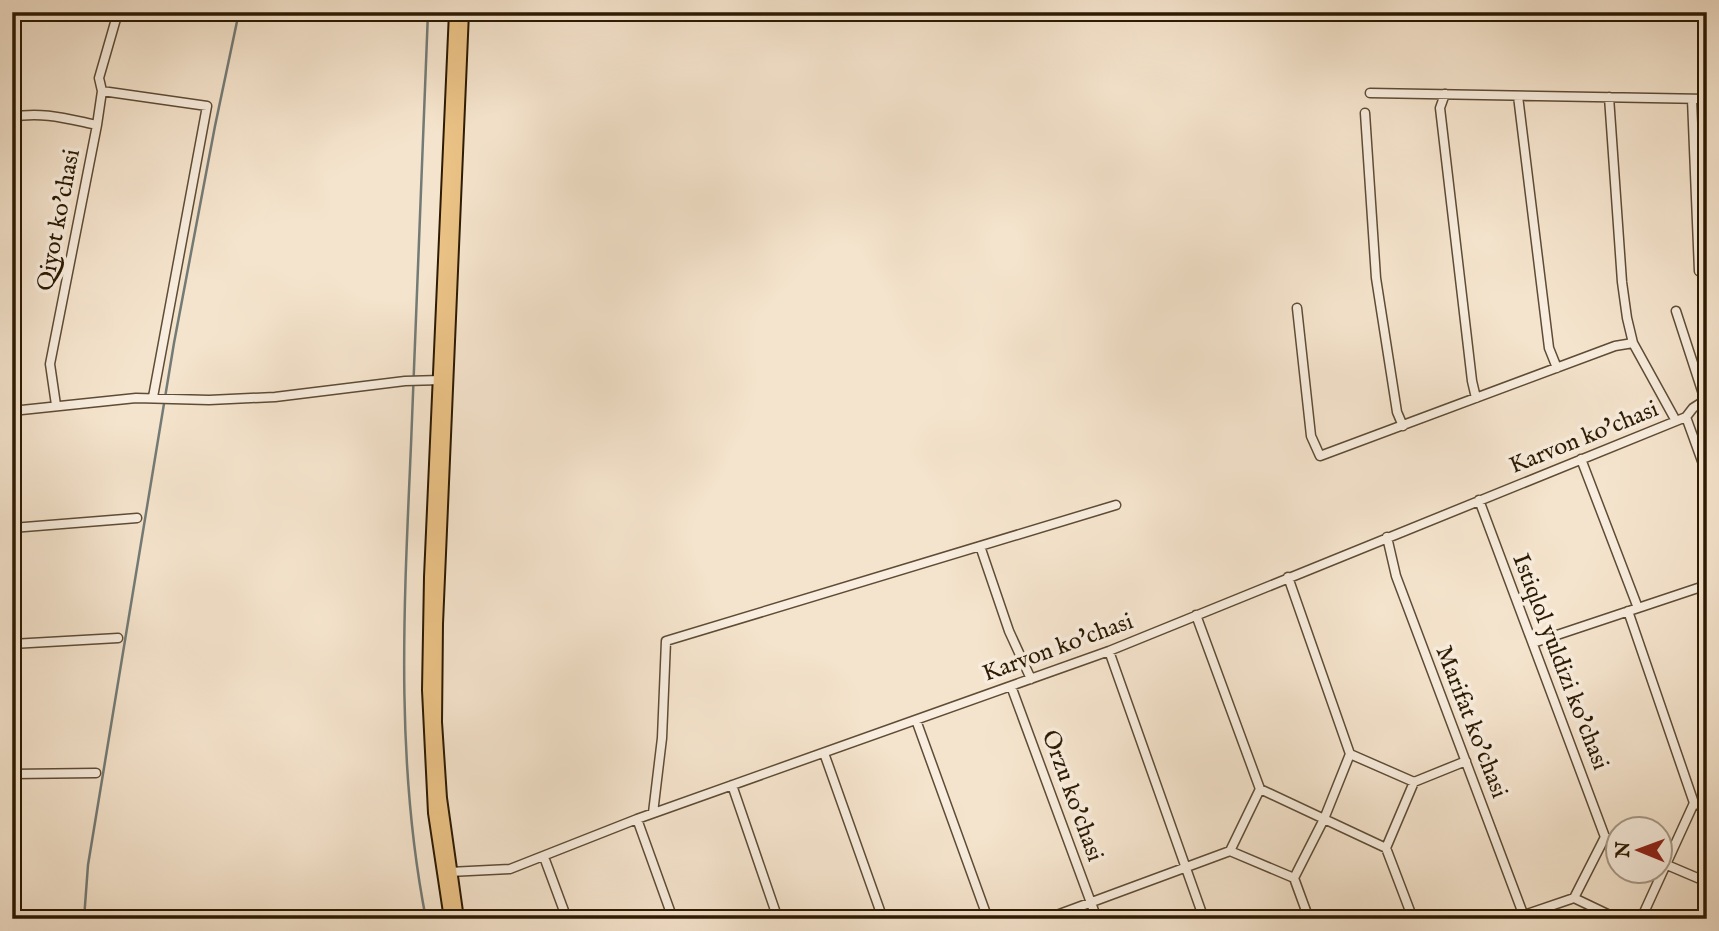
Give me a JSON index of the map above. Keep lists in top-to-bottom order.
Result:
{
  "streets": {
    "street": [
      "Qiyot ko'chasi",
      "Karvon ko'chasi",
      "Istiqlol yuldizi ko'chasi",
      "Marifat ko'chasi",
      "Orzu ko'chasi"
    ]
  },
  "crossings": [
    ["Karvon ko'chasi", "Istiqlol yuldizi ko'chasi"],
    ["Karvon ko'chasi", "Marifat ko'chasi"],
    ["Karvon ko'chasi", "Orzu ko'chasi"]
  ],
  "north": "left"
}
